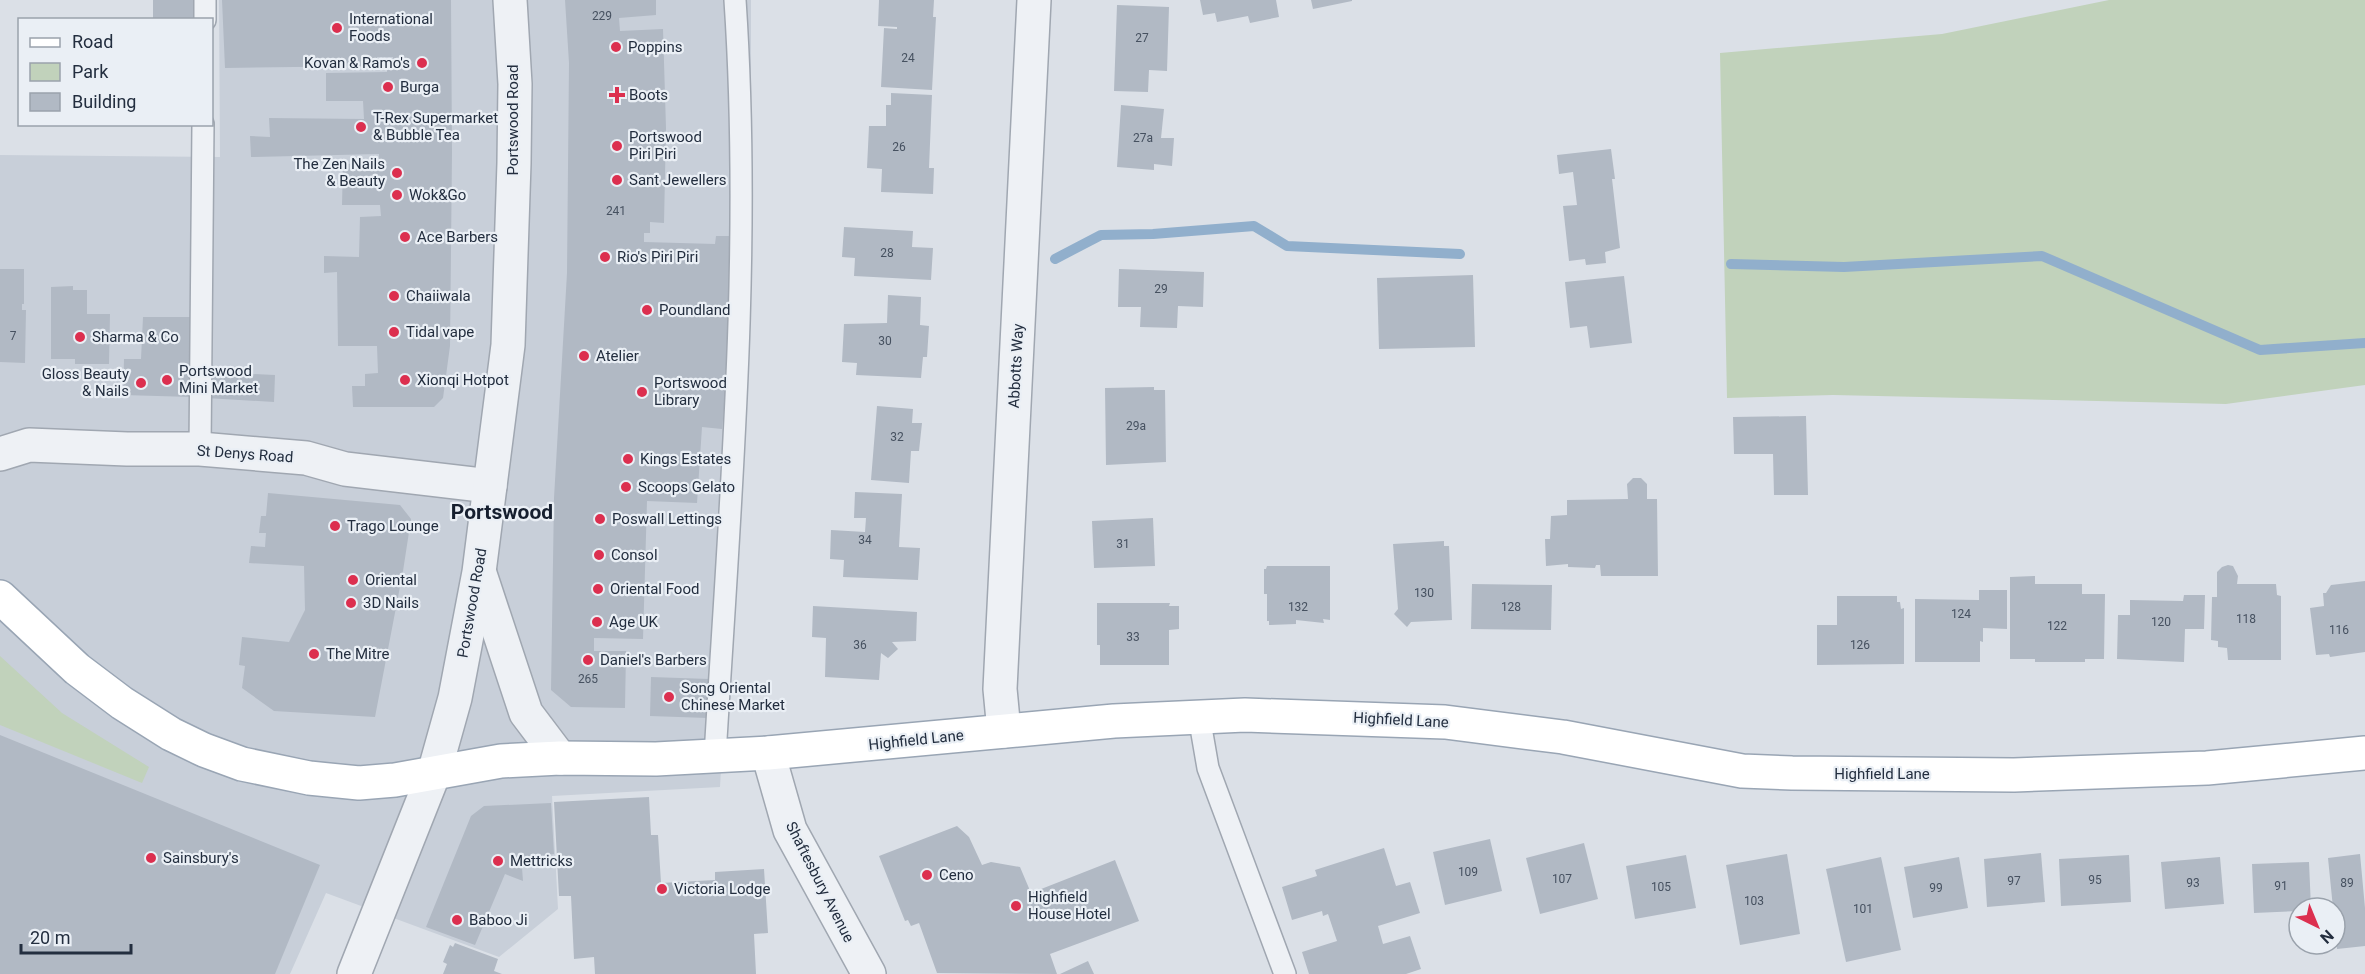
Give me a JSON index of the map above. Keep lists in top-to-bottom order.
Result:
{
  "streets": {
    "main road": ["Highfield Lane"],
    "street": [
      "Portswood Road",
      "Abbotts Way",
      "St Denys Road",
      "Shaftesbury Avenue"
    ]
  },
  "crossings": [
    ["Portswood Road", "St Denys Road"],
    ["Portswood Road", "Highfield Lane"],
    ["Abbotts Way", "Highfield Lane"],
    ["Highfield Lane", "Shaftesbury Avenue"]
  ],
  "districts": ["Portswood"],
  "places": {
    "other": [
      "International Foods",
      "Poppins",
      "Kovan & Ramo's",
      "Burga",
      "T-Rex Supermarket & Bubble Tea",
      "Portswood Piri Piri",
      "The Zen Nails & Beauty",
      "Sant Jewellers",
      "Wok&Go",
      "Ace Barbers",
      "Rio's Piri Piri",
      "Chaiiwala",
      "Poundland",
      "Tidal vape",
      "Sharma & Co",
      "Atelier",
      "Portswood Mini Market",
      "Xionqi Hotpot",
      "Gloss Beauty & Nails",
      "Portswood Library",
      "Kings Estates",
      "Scoops Gelato",
      "Poswall Lettings",
      "Trago Lounge",
      "Consol",
      "Oriental",
      "Oriental Food",
      "3D Nails",
      "Age UK",
      "The Mitre",
      "Daniel's Barbers",
      "Song Oriental Chinese Market",
      "Sainsbury's",
      "Mettricks",
      "Ceno",
      "Victoria Lodge",
      "Highfield House Hotel",
      "Baboo Ji"
    ],
    "health": ["Boots"]
  },
  "house_numbers": [
    "229",
    "27",
    "24",
    "27a",
    "26",
    "241",
    "28",
    "29",
    "7",
    "30",
    "29a",
    "32",
    "34",
    "31",
    "130",
    "132",
    "128",
    "124",
    "118",
    "120",
    "122",
    "116",
    "33",
    "36",
    "126",
    "265",
    "109",
    "107",
    "95",
    "97",
    "93",
    "89",
    "91",
    "105",
    "99",
    "103",
    "101"
  ],
  "legend": ["Road", "Park", "Building"],
  "scale_bar": "20 m",
  "north": "bottom right"
}
